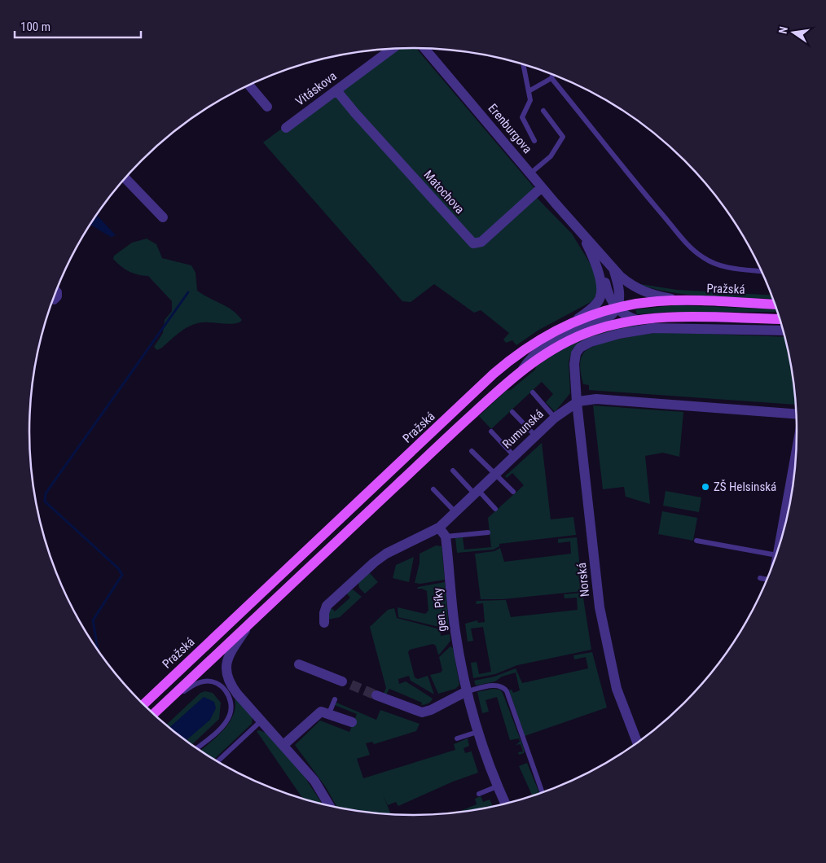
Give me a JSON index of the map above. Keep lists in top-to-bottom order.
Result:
{
  "streets": {
    "main road": ["Pražská"],
    "street": [
      "Vitáskova",
      "Erenburgova",
      "Matochova",
      "Rumunská",
      "Norská",
      "gen. Píky"
    ]
  },
  "crossings": [
    ["Vitáskova", "Matochova"],
    ["Erenburgova", "Matochova"],
    ["Erenburgova", "Pražská"],
    ["Rumunská", "Norská"]
  ],
  "places": ["ZŠ Helsinská"],
  "scale_bar": "100 m",
  "north": "left"
}
